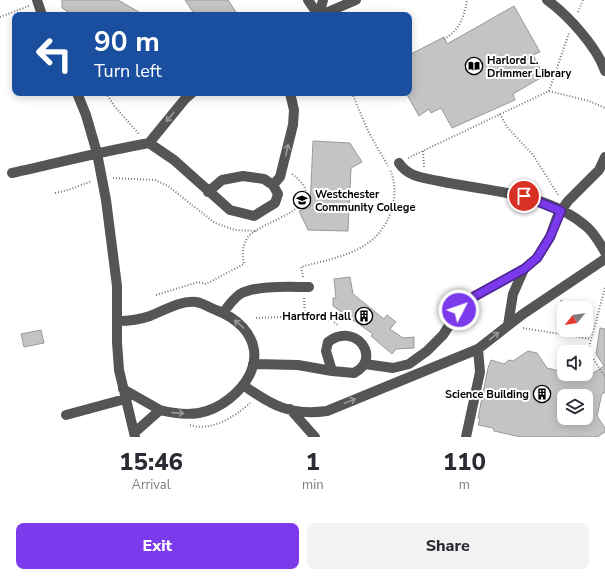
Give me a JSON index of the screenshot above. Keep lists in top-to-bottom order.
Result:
{
  "places": {
    "library": ["Harlord L. Drimmer Library"],
    "school or university": ["Westchester Community College"],
    "building": ["Hartford Hall", "Science Building"]
  },
  "north": "bottom left",
  "page": {
    "turn": ["90 m", "Turn left"],
    "eta": [
      "15:46",
      "Arrival",
      "1",
      "min",
      "110",
      "m"
    ],
    "buttons": ["Exit", "Share"]
  }
}
